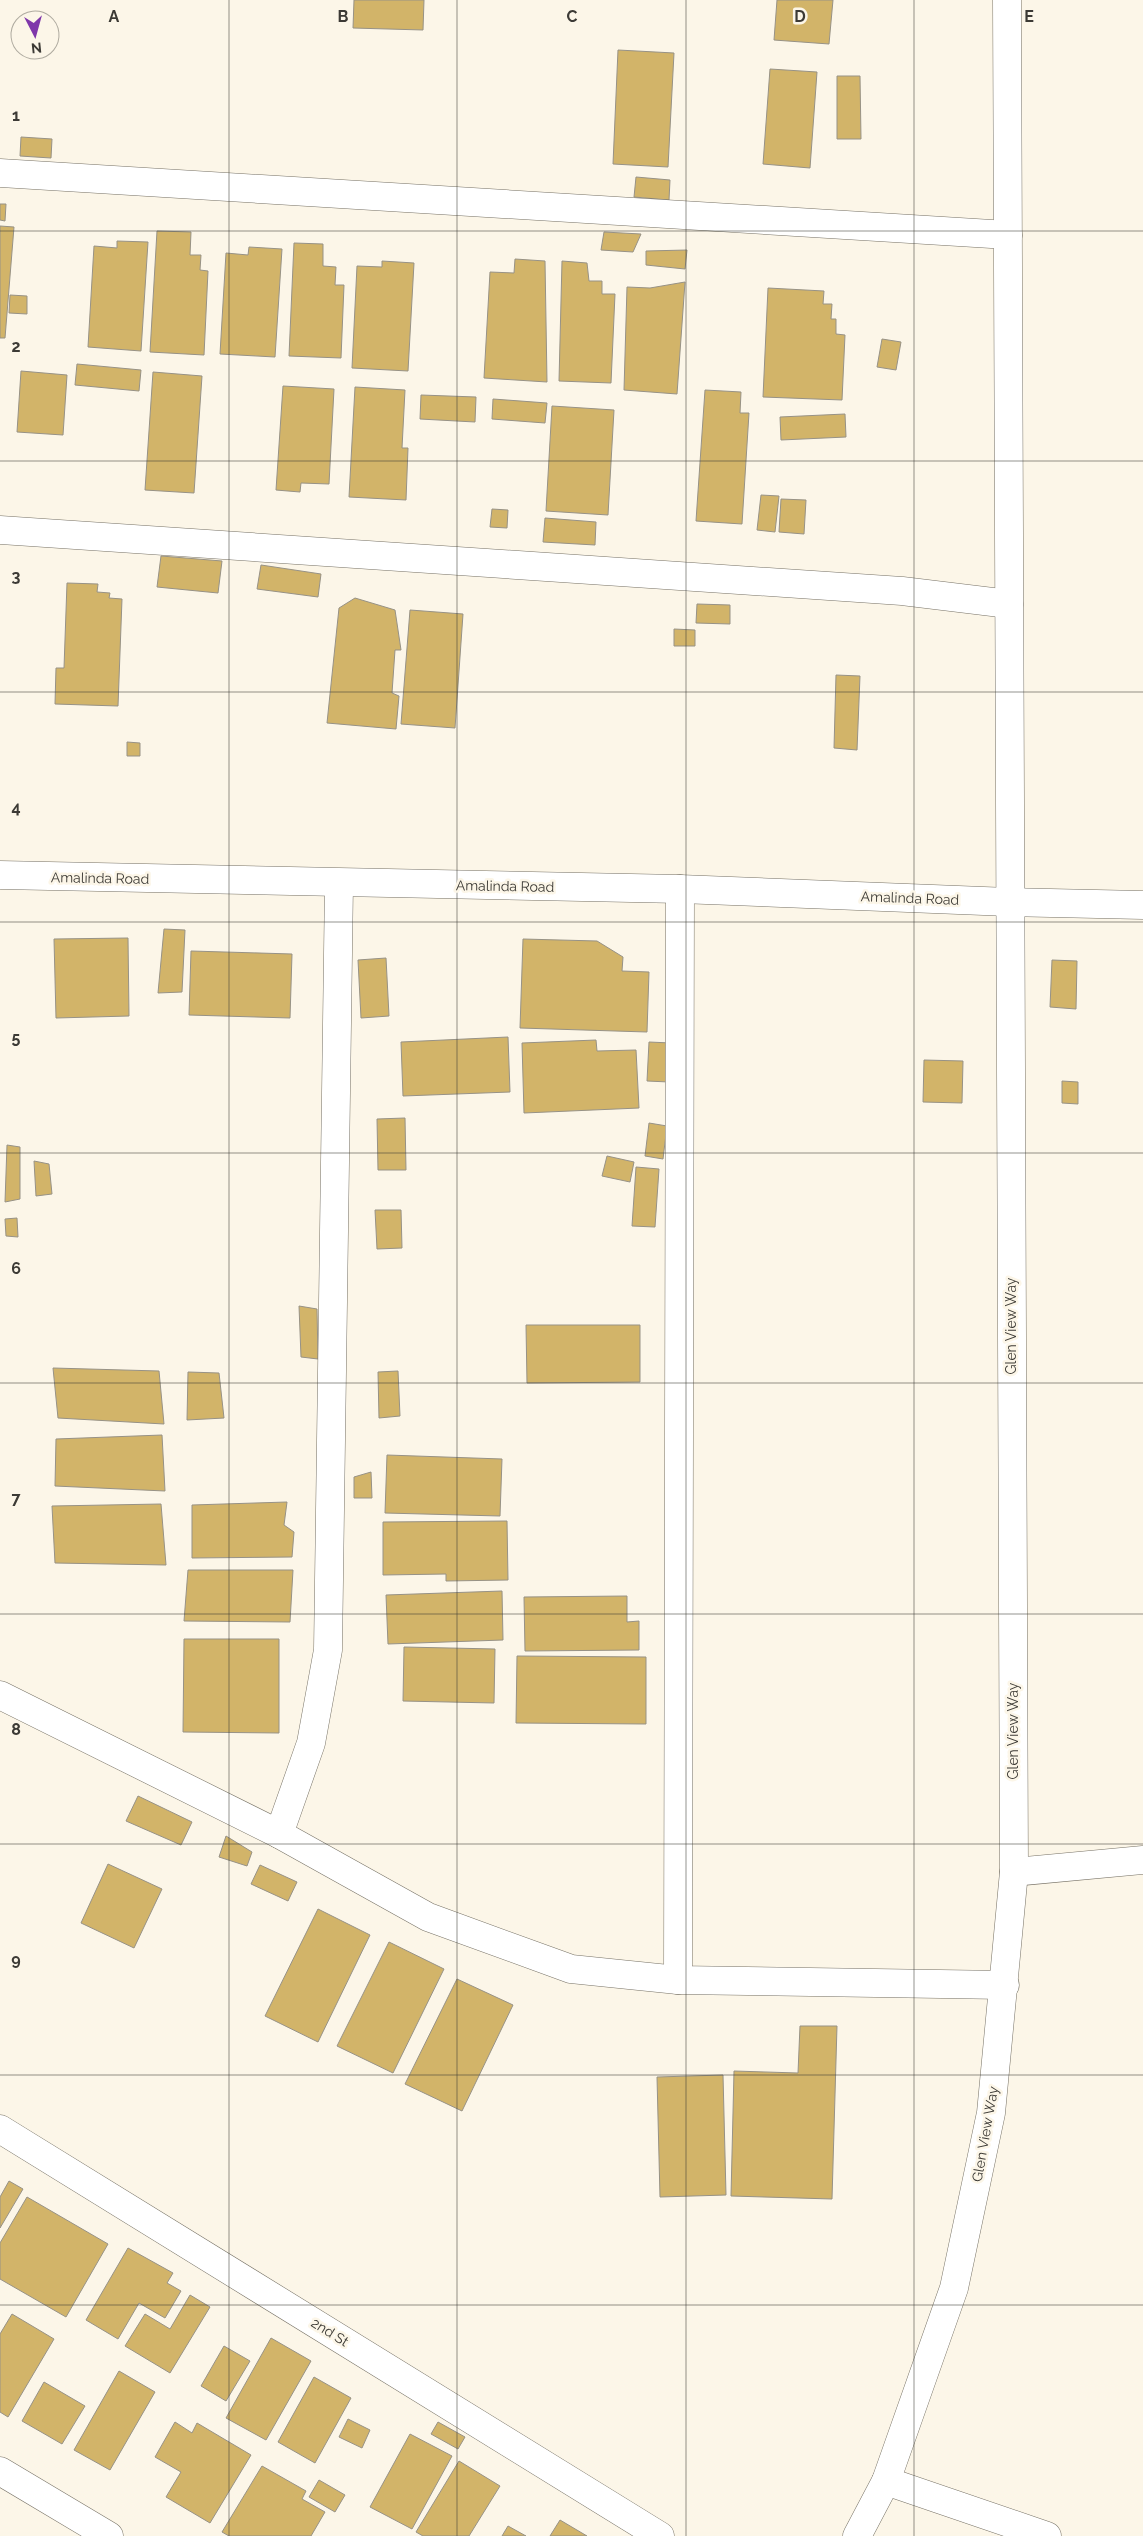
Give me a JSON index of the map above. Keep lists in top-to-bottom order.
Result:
{
  "streets": {
    "street": ["Amalinda Road", "Glen View Way", "2nd St"]
  },
  "crossings": [
    ["Amalinda Road", "Glen View Way"]
  ],
  "north": "bottom",
  "grid": {
    "columns": [
      "A",
      "B",
      "C",
      "D",
      "E"
    ],
    "rows": [
      "1",
      "2",
      "3",
      "4",
      "5",
      "6",
      "7",
      "8",
      "9"
    ]
  }
}
